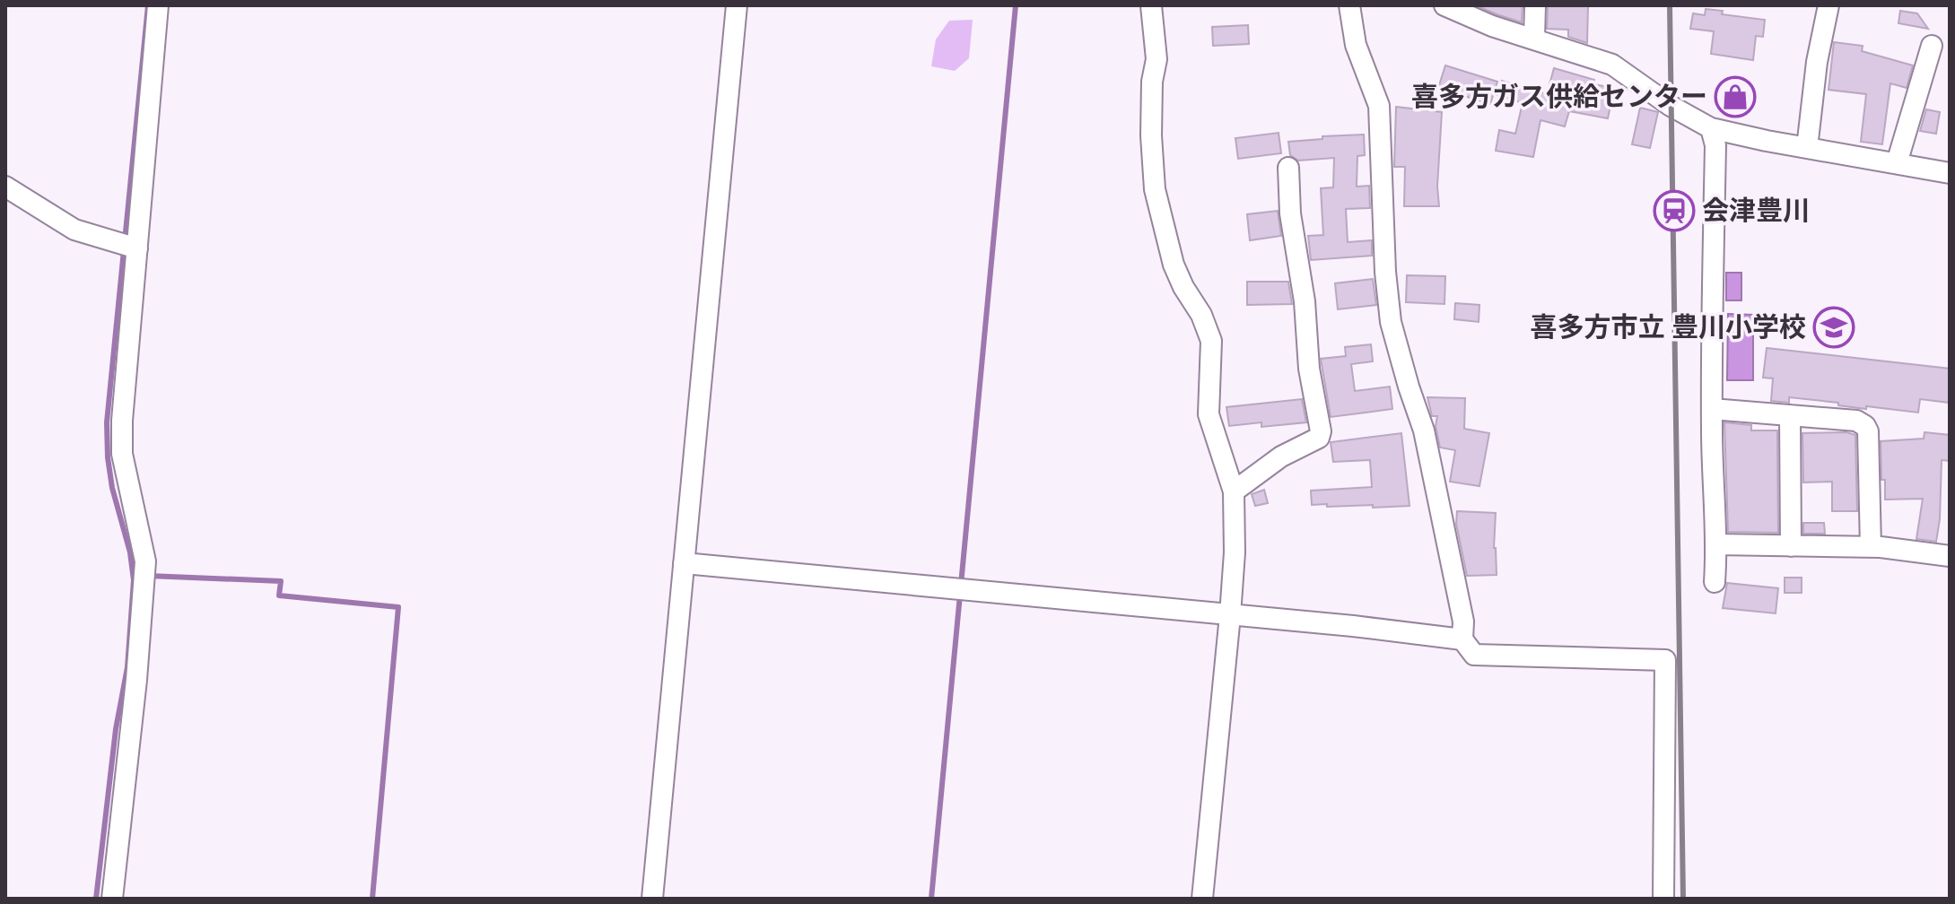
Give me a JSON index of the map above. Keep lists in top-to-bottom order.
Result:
{
  "places": {
    "shop": ["喜多方ガス供給センター"],
    "station": ["会津豊川"],
    "school or university": ["喜多方市立 豊川小学校"]
  }
}
